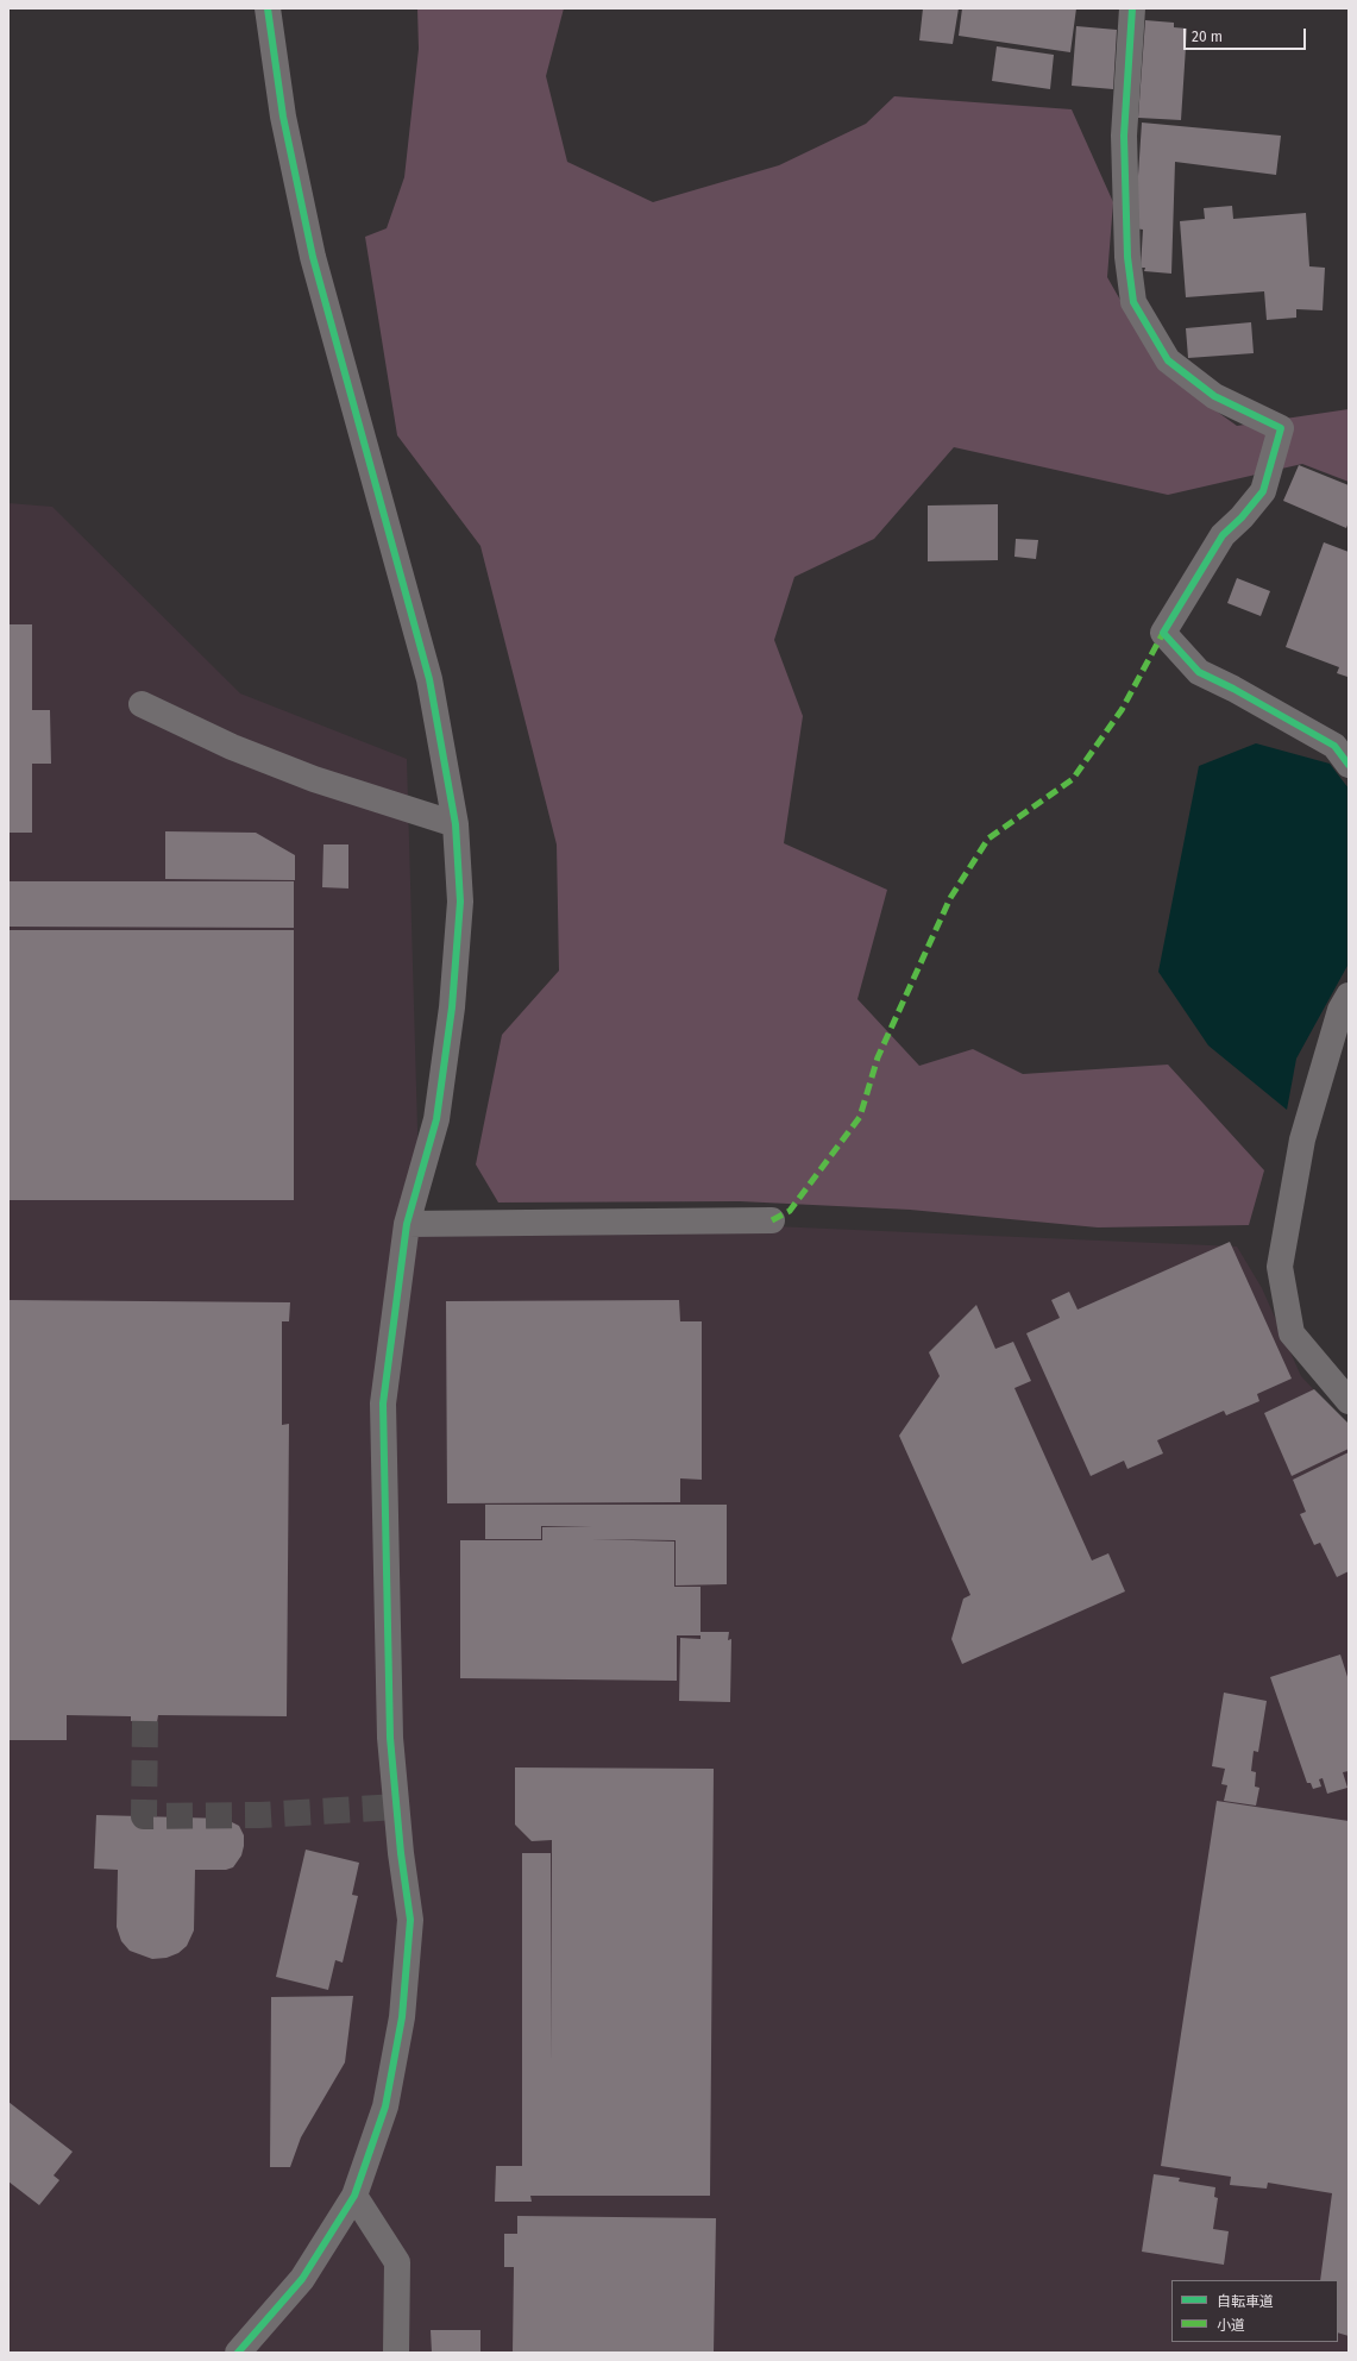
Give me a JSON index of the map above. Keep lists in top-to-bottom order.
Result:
{
  "legend": ["自転車道", "小道"],
  "scale_bar": "20 m"
}
